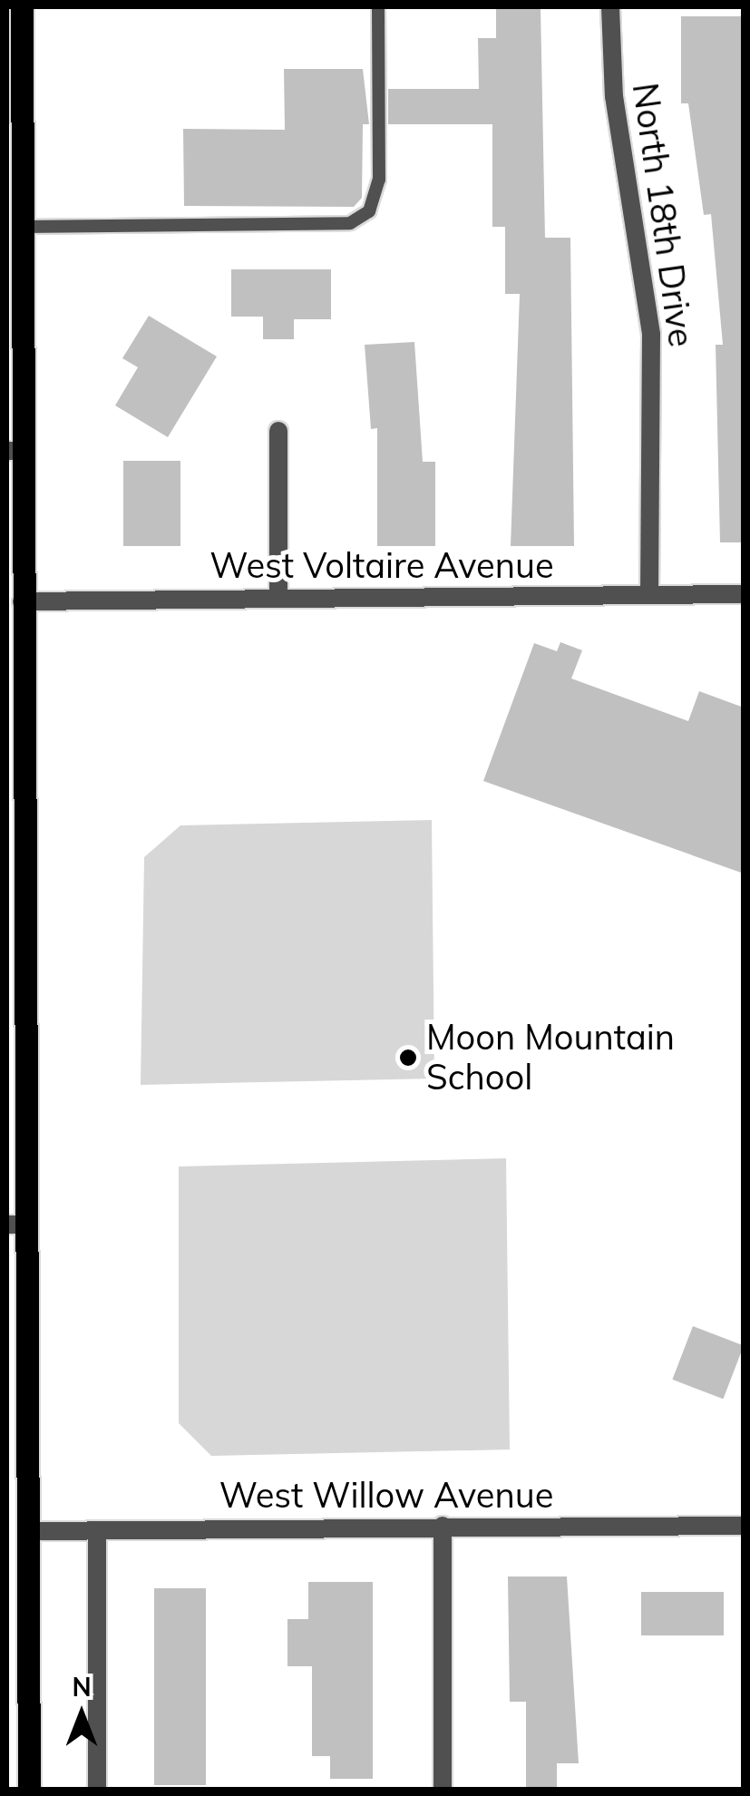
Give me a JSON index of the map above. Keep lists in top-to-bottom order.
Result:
{
  "streets": {
    "street": ["North 18th Drive", "West Voltaire Avenue", "West Willow Avenue"]
  },
  "crossings": [
    ["North 18th Drive", "West Voltaire Avenue"]
  ],
  "places": ["Moon Mountain School"],
  "north": "top"
}
